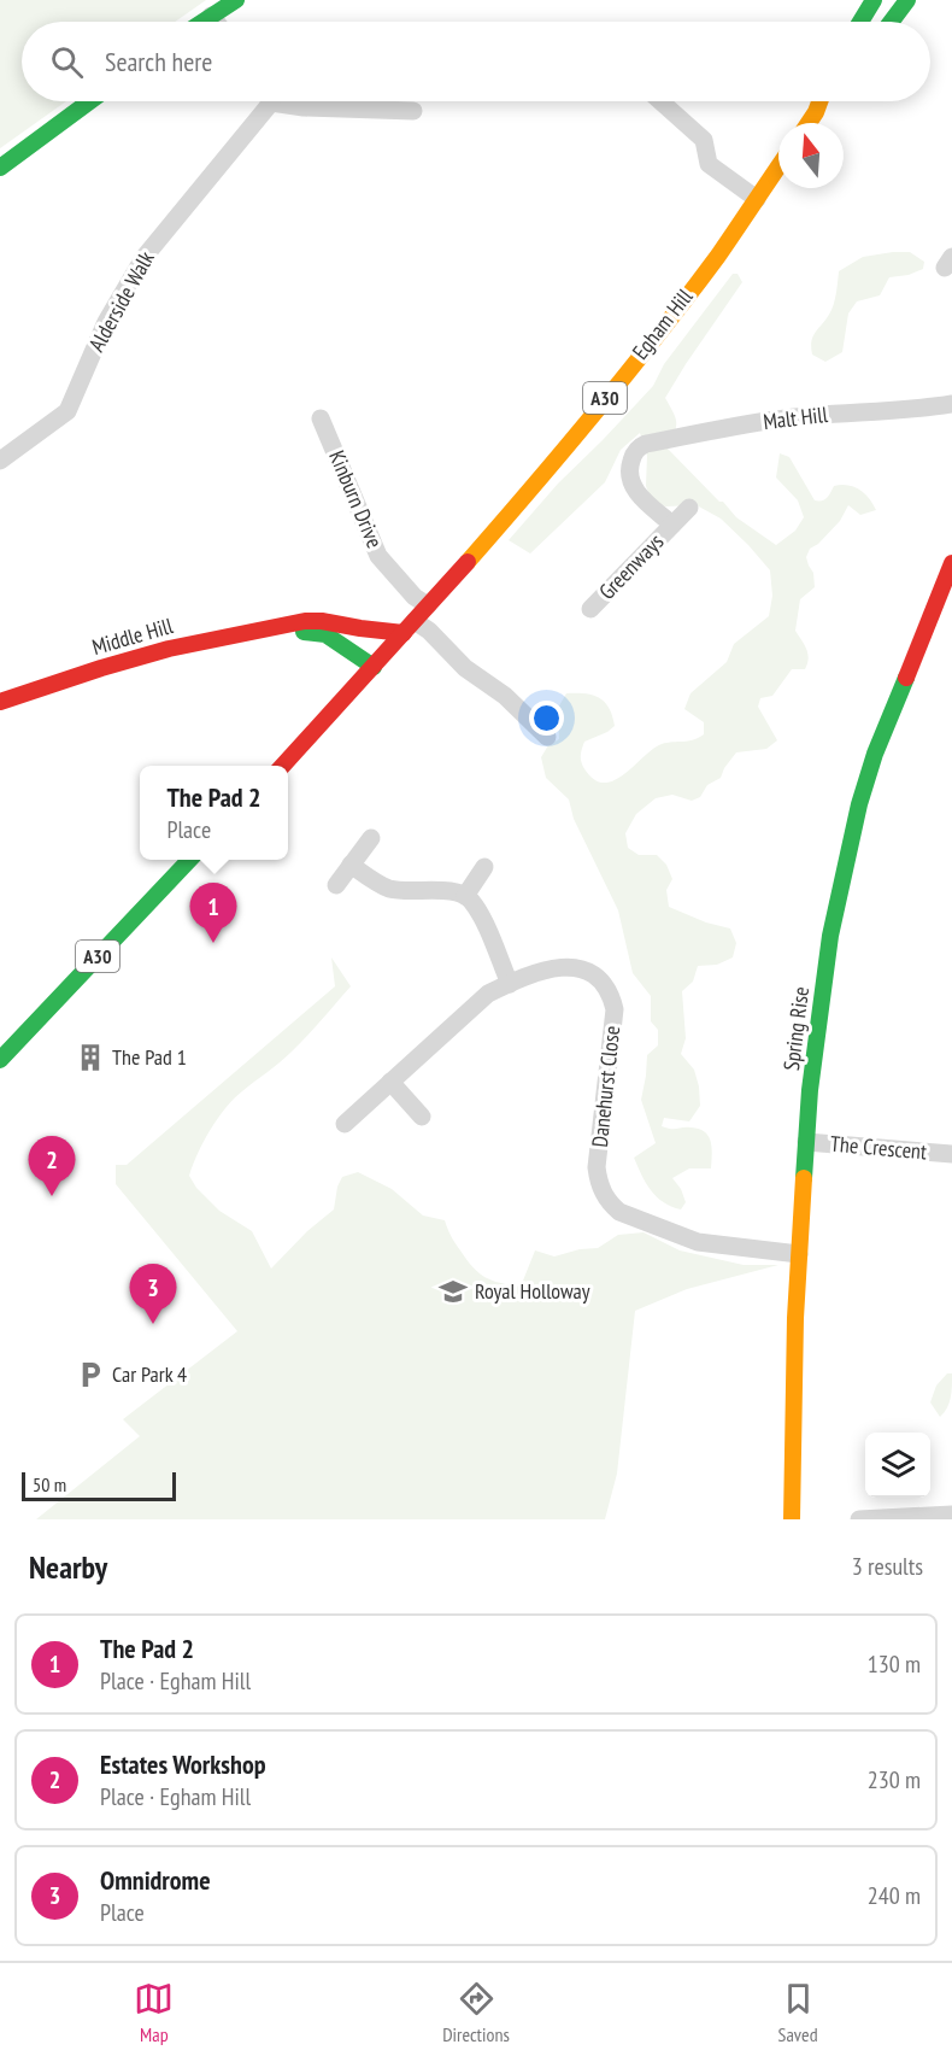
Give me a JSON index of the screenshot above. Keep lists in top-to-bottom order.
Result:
{
  "streets": {
    "street": [
      "Alderside Walk",
      "Egham Hill",
      "A30",
      "Malt Hill",
      "Kinburn Drive",
      "Greenways",
      "Middle Hill",
      "Spring Rise",
      "Danehurst Close",
      "The Crescent"
    ]
  },
  "crossings": [
    ["Egham Hill", "Kinburn Drive"],
    ["Egham Hill", "Middle Hill"],
    ["Malt Hill", "Greenways"],
    ["Spring Rise", "Danehurst Close"],
    ["Spring Rise", "The Crescent"]
  ],
  "places": {
    "building": ["The Pad 1"],
    "school or university": ["Royal Holloway"],
    "parking": ["Car Park 4"]
  },
  "scale_bar": "50 m",
  "north": "top",
  "page": {
    "search": "Search here",
    "popup": ["The Pad 2", "Place"],
    "pins": ["1", "2", "3"],
    "scale": "50 m",
    "heading": ["Nearby", "3 results"],
    "list": [
      {
        "mark": "1",
        "name": "The Pad 2",
        "note": "Place · Egham Hill",
        "value": "130 m"
      },
      {
        "mark": "2",
        "name": "Estates Workshop",
        "note": "Place · Egham Hill",
        "value": "230 m"
      },
      {
        "mark": "3",
        "name": "Omnidrome",
        "note": "Place",
        "value": "240 m"
      }
    ],
    "nav": ["Map", "Directions", "Saved"]
  }
}
